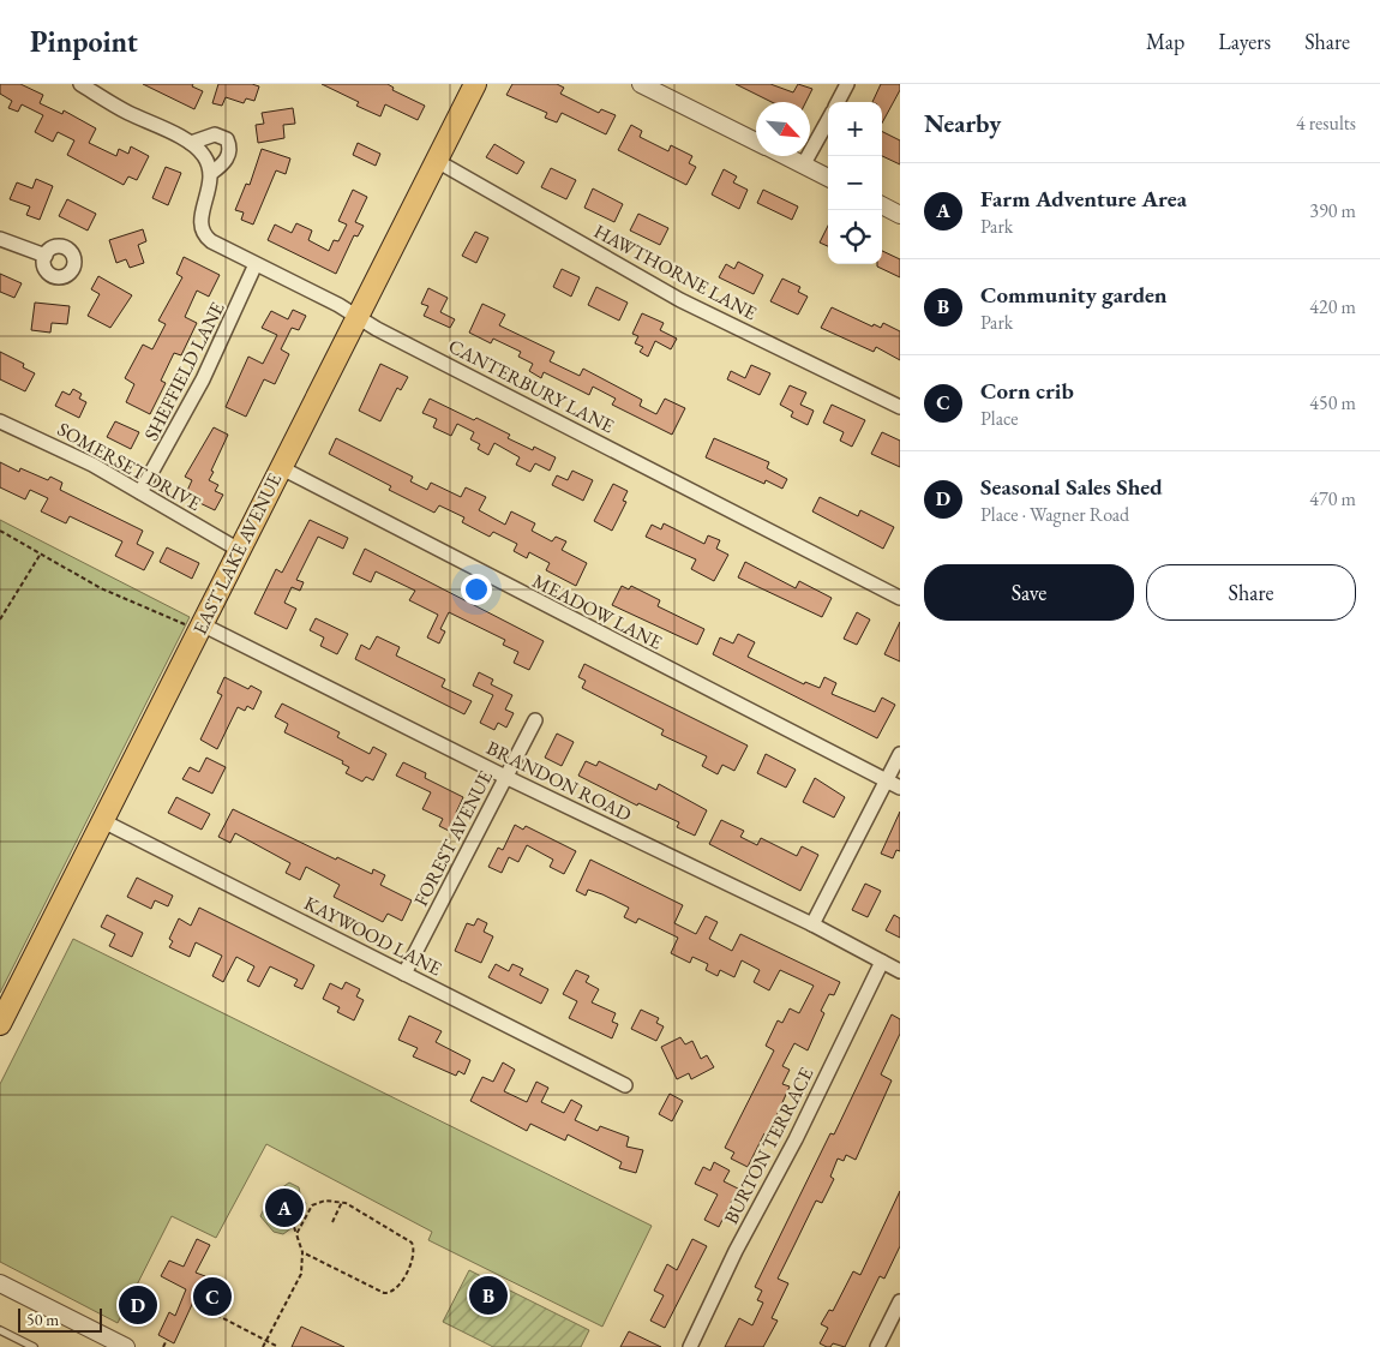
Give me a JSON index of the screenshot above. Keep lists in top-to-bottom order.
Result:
{
  "streets": {
    "main road": ["EAST LAKE AVENUE"],
    "street": [
      "HAWTHORNE LANE",
      "SHEFFIELD LANE",
      "CANTERBURY LANE",
      "SOMERSET DRIVE",
      "MEADOW LANE",
      "BRANDON ROAD",
      "FOREST AVENUE",
      "KAYWOOD LANE",
      "BURTON TERRACE"
    ]
  },
  "crossings": [
    ["HAWTHORNE LANE", "EAST LAKE AVENUE"],
    ["SHEFFIELD LANE", "CANTERBURY LANE"],
    ["SHEFFIELD LANE", "SOMERSET DRIVE"],
    ["CANTERBURY LANE", "EAST LAKE AVENUE"],
    ["SOMERSET DRIVE", "EAST LAKE AVENUE"],
    ["EAST LAKE AVENUE", "MEADOW LANE"],
    ["EAST LAKE AVENUE", "BRANDON ROAD"],
    ["EAST LAKE AVENUE", "KAYWOOD LANE"],
    ["BRANDON ROAD", "FOREST AVENUE"],
    ["BRANDON ROAD", "BURTON TERRACE"],
    ["FOREST AVENUE", "KAYWOOD LANE"]
  ],
  "scale_bar": "50 m",
  "north": "bottom right",
  "page": {
    "header": "Pinpoint",
    "nav": ["Map", "Layers", "Share"],
    "heading": ["Nearby", "4 results"],
    "map_buttons": ["+", "−"],
    "list": [
      {
        "mark": "A",
        "name": "Farm Adventure Area",
        "note": "Park",
        "value": "390 m"
      },
      {
        "mark": "B",
        "name": "Community garden",
        "note": "Park",
        "value": "420 m"
      },
      {
        "mark": "C",
        "name": "Corn crib",
        "note": "Place",
        "value": "450 m"
      },
      {
        "mark": "D",
        "name": "Seasonal Sales Shed",
        "note": "Place · Wagner Road",
        "value": "470 m"
      }
    ],
    "buttons": ["Save", "Share"],
    "pins": [
      "A",
      "B",
      "C",
      "D"
    ],
    "scale": "50 m"
  }
}
